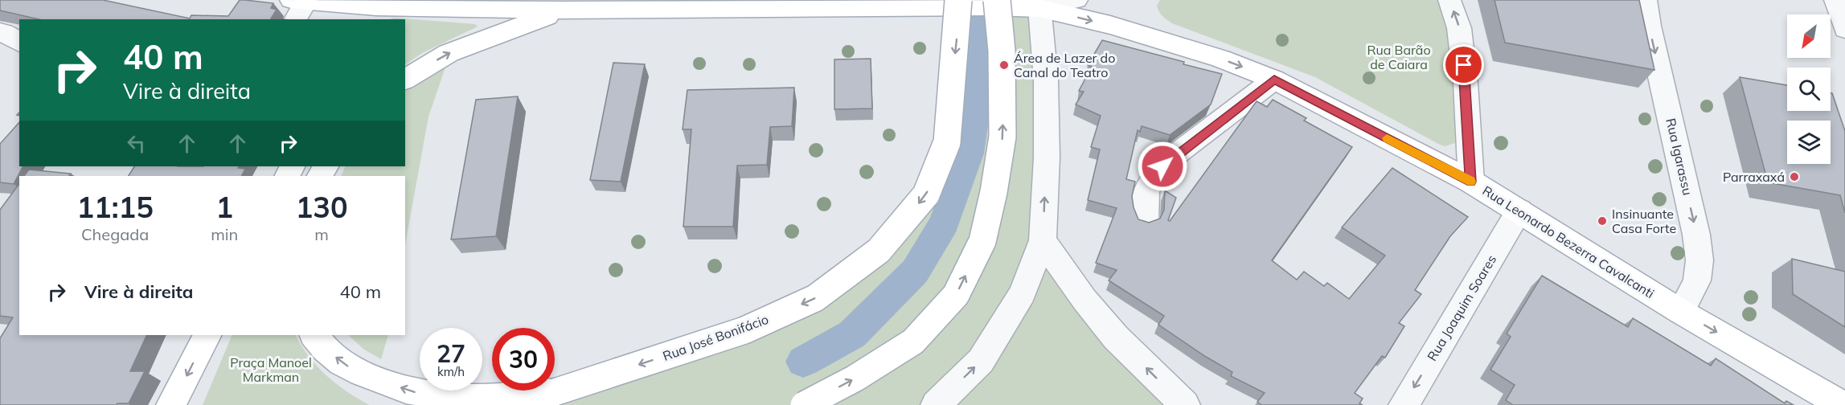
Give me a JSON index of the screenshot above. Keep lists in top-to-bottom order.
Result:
{
  "streets": {
    "main road": ["Rua Leonardo Bezerra Cavalcanti", "Rua José Bonifácio"],
    "street": ["Rua Igarassu", "Rua Joaquim Soares"]
  },
  "crossings": [
    ["Rua Igarassu", "Rua Leonardo Bezerra Cavalcanti"],
    ["Rua Leonardo Bezerra Cavalcanti", "Rua Joaquim Soares"]
  ],
  "one_way": ["Rua Joaquim Soares", "Rua José Bonifácio"],
  "parks": ["Rua Barão de Caiara", "Praça Manoel Markman"],
  "places": ["Área de Lazer do Canal do Teatro", "Parraxaxá", "Insinuante Casa Forte"],
  "north": "bottom left",
  "page": {
    "turn": ["40 m", "Vire à direita"],
    "eta": [
      "11:15",
      "Chegada",
      "1",
      "min",
      "130",
      "m"
    ],
    "list": [
      {
        "name": "Vire à direita",
        "value": "40 m"
      }
    ],
    "speed": "27 km/h",
    "limit": "30"
  }
}
